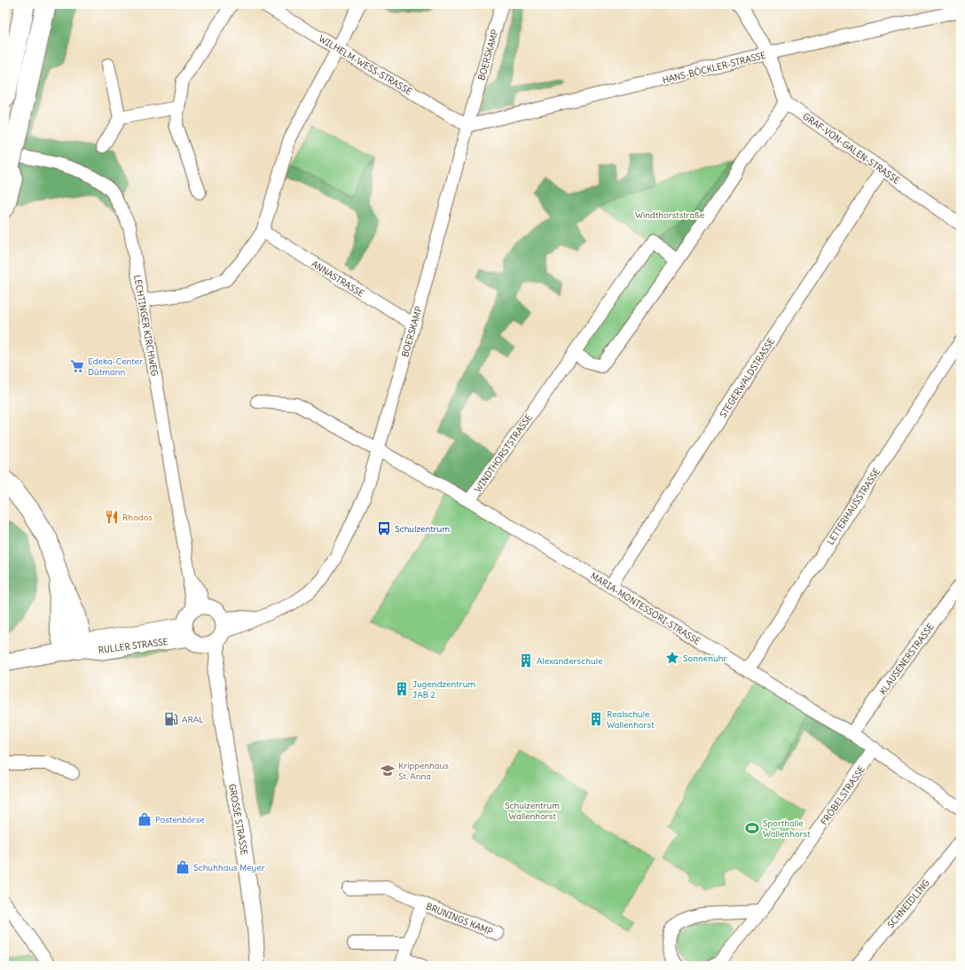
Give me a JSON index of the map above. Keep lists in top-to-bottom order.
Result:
{
  "streets": {
    "main road": ["RULLER STRASSE"],
    "street": [
      "BOERSKAMP",
      "WILHELM-WESS-STRASSE",
      "HANS-BÖCKLER-STRASSE",
      "GRAF-VON-GALEN-STRASSE",
      "ANNASTRASSE",
      "LECHTINGER KIRCHWEG",
      "STEGERWALDSTRASSE",
      "WINDTHORSTSTRASSE",
      "LETTERHAUSSTRASSE",
      "MARIA-MONTESSORI-STRASSE",
      "KLAUSENERSTRASSE",
      "FRÖBELSTRASSE",
      "GROSSE STRASSE",
      "SCHNEIDLING",
      "BRUNINGS KAMP"
    ]
  },
  "crossings": [
    ["BOERSKAMP", "WILHELM-WESS-STRASSE"],
    ["BOERSKAMP", "HANS-BÖCKLER-STRASSE"],
    ["BOERSKAMP", "ANNASTRASSE"],
    ["BOERSKAMP", "LECHTINGER KIRCHWEG"],
    ["BOERSKAMP", "MARIA-MONTESSORI-STRASSE"],
    ["BOERSKAMP", "RULLER STRASSE"],
    ["BOERSKAMP", "GROSSE STRASSE"],
    ["WILHELM-WESS-STRASSE", "HANS-BÖCKLER-STRASSE"],
    ["GRAF-VON-GALEN-STRASSE", "STEGERWALDSTRASSE"],
    ["LECHTINGER KIRCHWEG", "RULLER STRASSE"],
    ["LECHTINGER KIRCHWEG", "GROSSE STRASSE"],
    ["STEGERWALDSTRASSE", "MARIA-MONTESSORI-STRASSE"],
    ["WINDTHORSTSTRASSE", "MARIA-MONTESSORI-STRASSE"],
    ["LETTERHAUSSTRASSE", "MARIA-MONTESSORI-STRASSE"],
    ["MARIA-MONTESSORI-STRASSE", "KLAUSENERSTRASSE"],
    ["MARIA-MONTESSORI-STRASSE", "FRÖBELSTRASSE"],
    ["RULLER STRASSE", "GROSSE STRASSE"]
  ],
  "parks": ["Windthorststraße", "Schulzentrum Wallenhorst"],
  "places": {
    "supermarket": ["Edeka-Center Dütmann"],
    "restaurant": ["Rhodos"],
    "bus stop": ["Schulzentrum"],
    "place": ["Sonnenuhr"],
    "building": ["Alexanderschule", "Jugendzentrum JAB 2", "Realschule Wallenhorst"],
    "fuel station": ["ARAL"],
    "school or university": ["Krippenhaus St. Anna"],
    "shop": ["Postenbörse", "Schuhhaus Meyer"],
    "sports": ["Sporthalle Wallenhorst"]
  }
}
